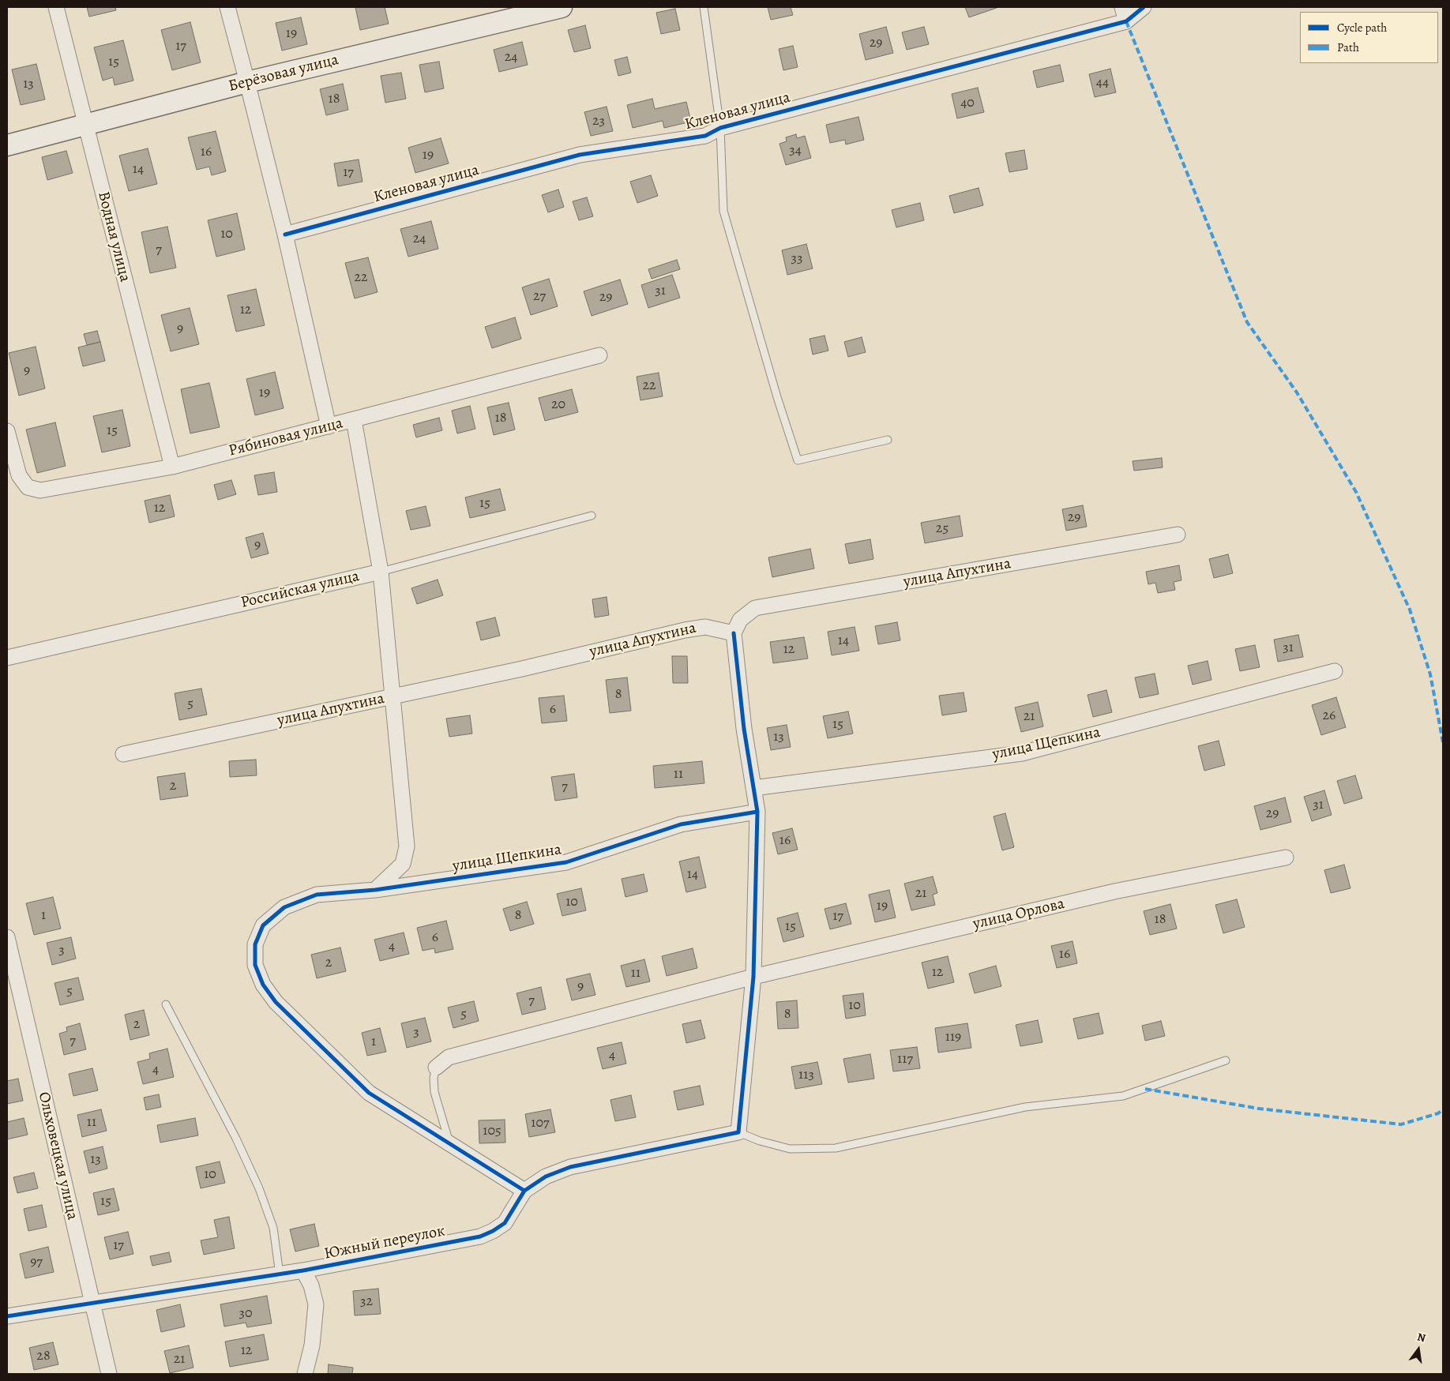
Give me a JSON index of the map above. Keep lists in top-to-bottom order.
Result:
{
  "streets": {
    "main road": ["Берёзовая улица"],
    "street": [
      "Кленовая улица",
      "Водная улица",
      "Рябиновая улица",
      "улица Апухтина",
      "Российская улица",
      "улица Щепкина",
      "улица Орлова",
      "Ольховецкая улица",
      "Южный переулок"
    ]
  },
  "crossings": [
    ["Берёзовая улица", "Водная улица"],
    ["Водная улица", "Рябиновая улица"],
    ["Ольховецкая улица", "Южный переулок"]
  ],
  "house_numbers": [
    "19",
    "29",
    "17",
    "24",
    "15",
    "44",
    "13",
    "18",
    "40",
    "23",
    "34",
    "16",
    "19",
    "14",
    "17",
    "10",
    "24",
    "7",
    "33",
    "22",
    "31",
    "27",
    "29",
    "12",
    "9",
    "9",
    "22",
    "19",
    "20",
    "18",
    "15",
    "15",
    "12",
    "29",
    "25",
    "9",
    "14",
    "31",
    "12",
    "8",
    "5",
    "6",
    "26",
    "21",
    "15",
    "13",
    "11",
    "2",
    "7",
    "31",
    "29",
    "16",
    "14",
    "21",
    "10",
    "19",
    "1",
    "8",
    "17",
    "18",
    "15",
    "6",
    "4",
    "3",
    "16",
    "2",
    "12",
    "11",
    "9",
    "5",
    "7",
    "10",
    "5",
    "8",
    "2",
    "3",
    "119",
    "7",
    "1",
    "4",
    "117",
    "4",
    "113",
    "11",
    "107",
    "105",
    "13",
    "10",
    "15",
    "17",
    "97",
    "32",
    "30",
    "12",
    "28",
    "21"
  ],
  "legend": ["Cycle path", "Path"],
  "north": "top"
}
